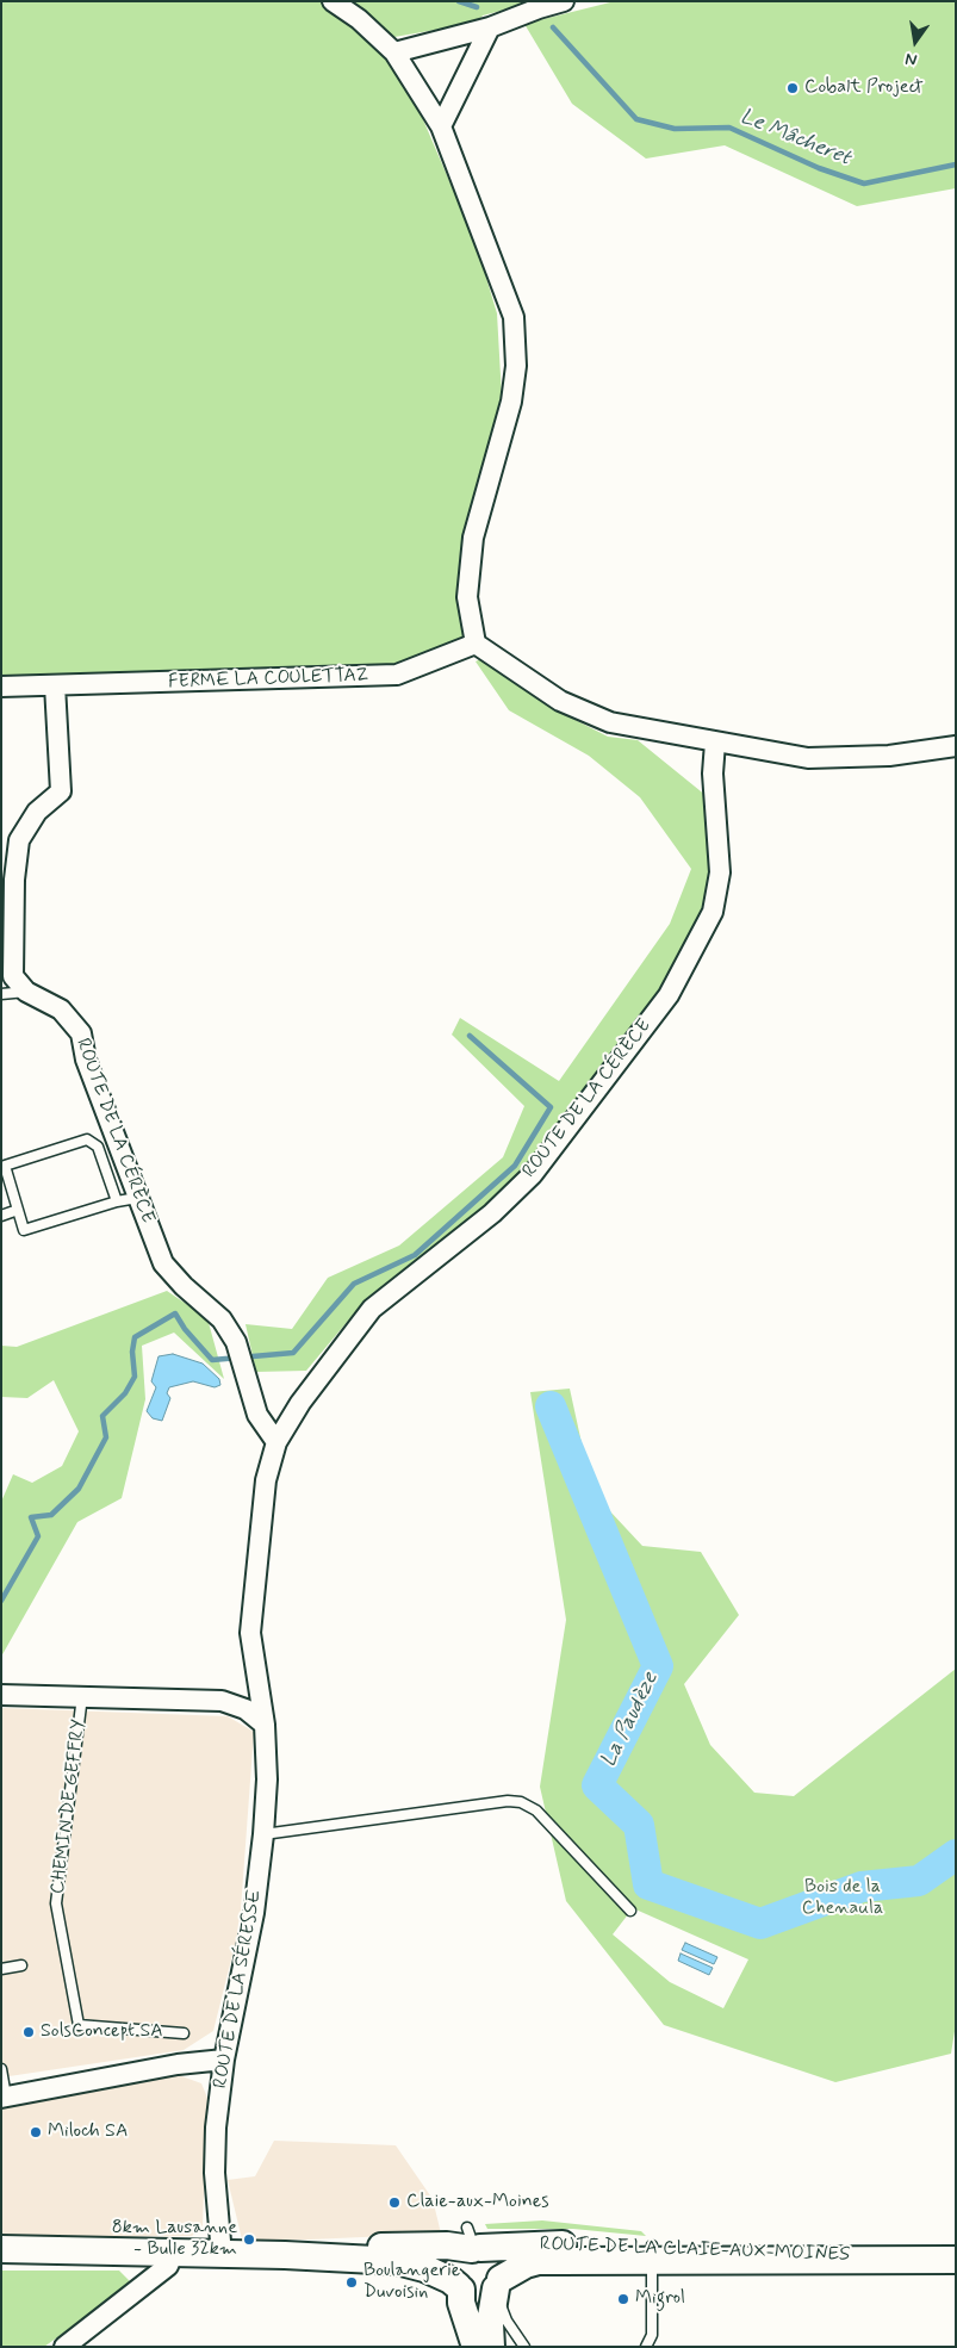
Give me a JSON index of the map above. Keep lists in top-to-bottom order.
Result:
{
  "streets": {
    "main road": ["ROUTE DE LA CLAIE-AUX-MOINES"],
    "street": [
      "FERME LA COULETTAZ",
      "ROUTE DE LA CÉRÈCE",
      "CHEMIN DE GEFFRY",
      "ROUTE DE LA SÉRESSE"
    ]
  },
  "crossings": [
    ["ROUTE DE LA CÉRÈCE", "CHEMIN DE GEFFRY"],
    ["ROUTE DE LA CÉRÈCE", "ROUTE DE LA SÉRESSE"],
    ["CHEMIN DE GEFFRY", "ROUTE DE LA SÉRESSE"],
    ["ROUTE DE LA SÉRESSE", "ROUTE DE LA CLAIE-AUX-MOINES"]
  ],
  "water": ["Le Mâcheret", "La Paudèze"],
  "parks": ["Bois de la Chenaula"],
  "places": [
    "Cobalt Project",
    "SolsConcept SA",
    "Miloch SA",
    "Claie-aux-Moines",
    "8km Lausanne - Bulle 32km",
    "Boulangerie Duvoisin",
    "Migrol"
  ],
  "north": "bottom"
}
